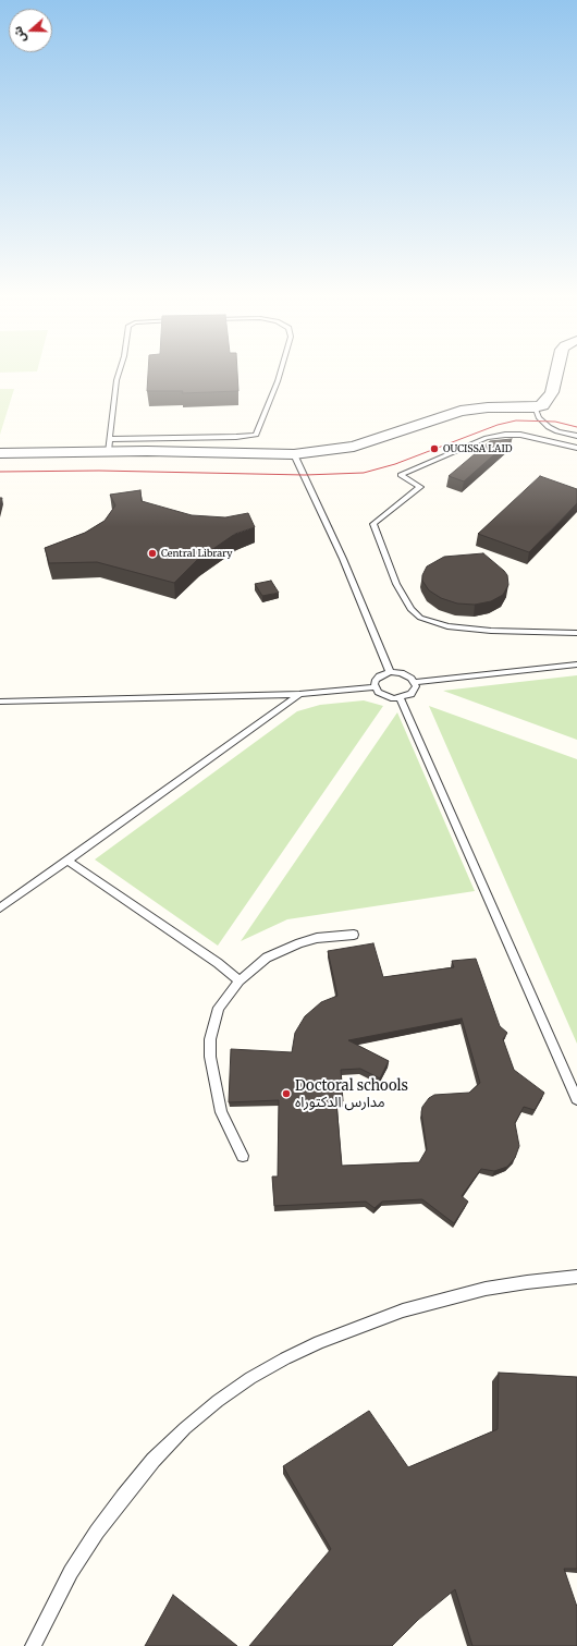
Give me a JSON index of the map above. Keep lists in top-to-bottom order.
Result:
{
  "places": ["OUCISSA LAID", "Central Library", "Doctoral schools مدارس الدكتوراه"],
  "north": "left"
}
